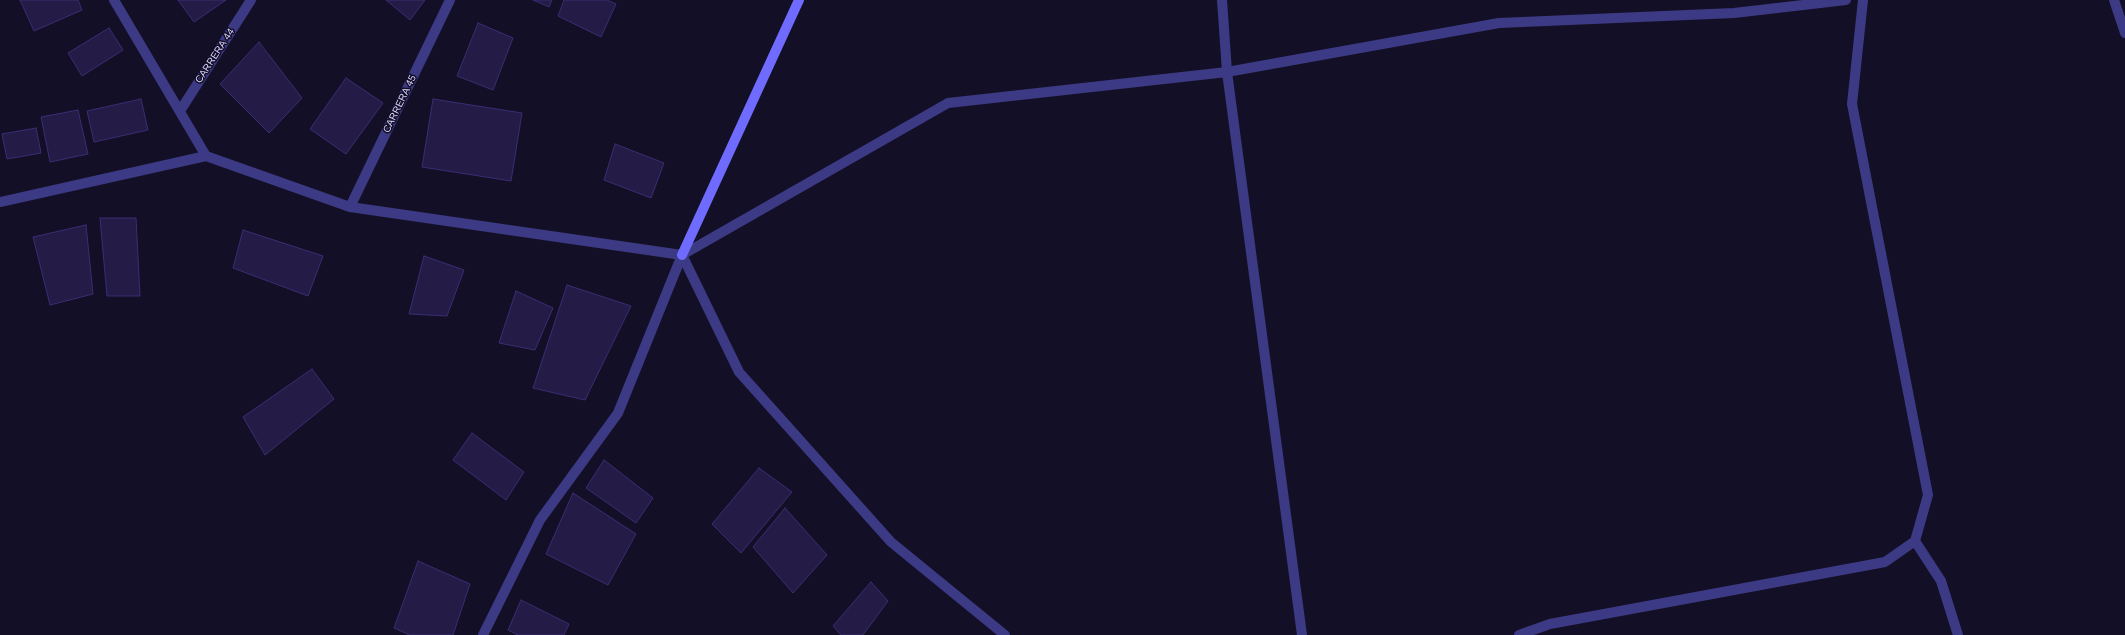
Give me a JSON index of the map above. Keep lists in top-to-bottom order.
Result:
{
  "streets": {
    "street": ["CARRERA 44", "CARRERA 45"]
  }
}
